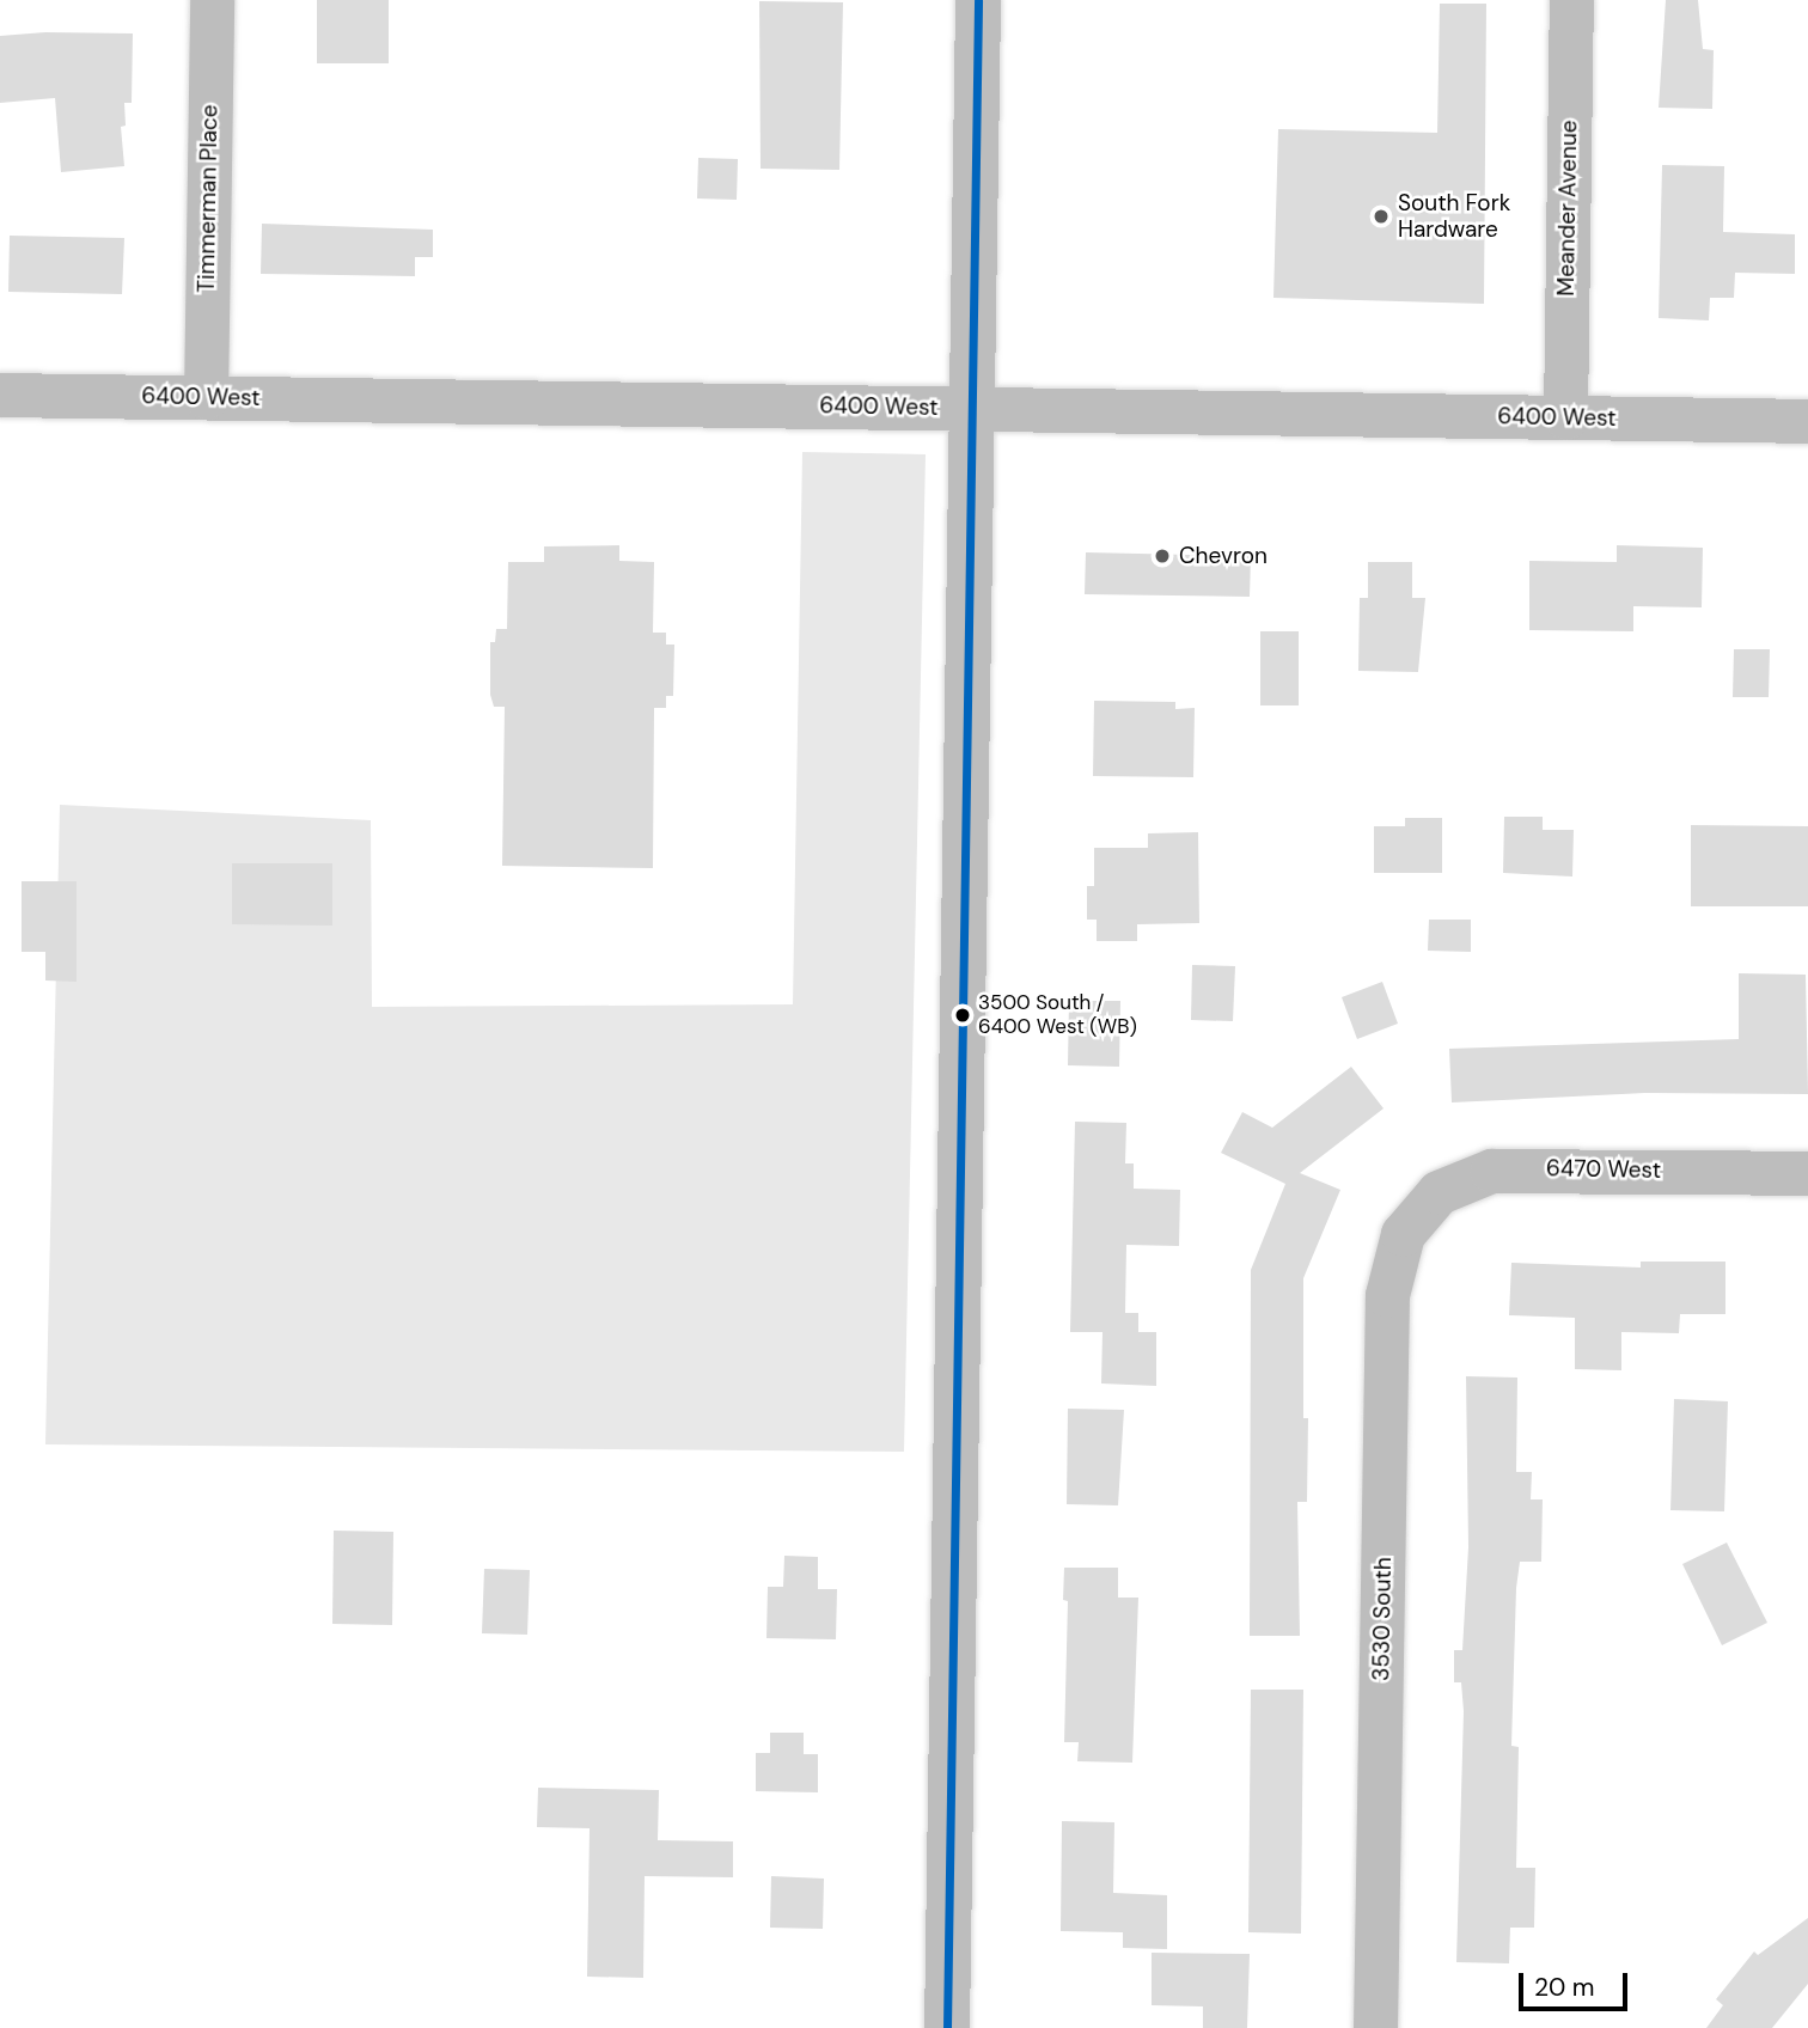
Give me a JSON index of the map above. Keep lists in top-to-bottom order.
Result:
{
  "streets": {
    "street": [
      "Timmerman Place",
      "Meander Avenue",
      "6400 West",
      "6470 West",
      "3530 South"
    ]
  },
  "crossings": [
    ["Timmerman Place", "6400 West"],
    ["Meander Avenue", "6400 West"],
    ["6470 West", "3530 South"]
  ],
  "places": ["South Fork Hardware", "Chevron", "3500 South / 6400 West (WB)"],
  "scale_bar": "20 m"
}
